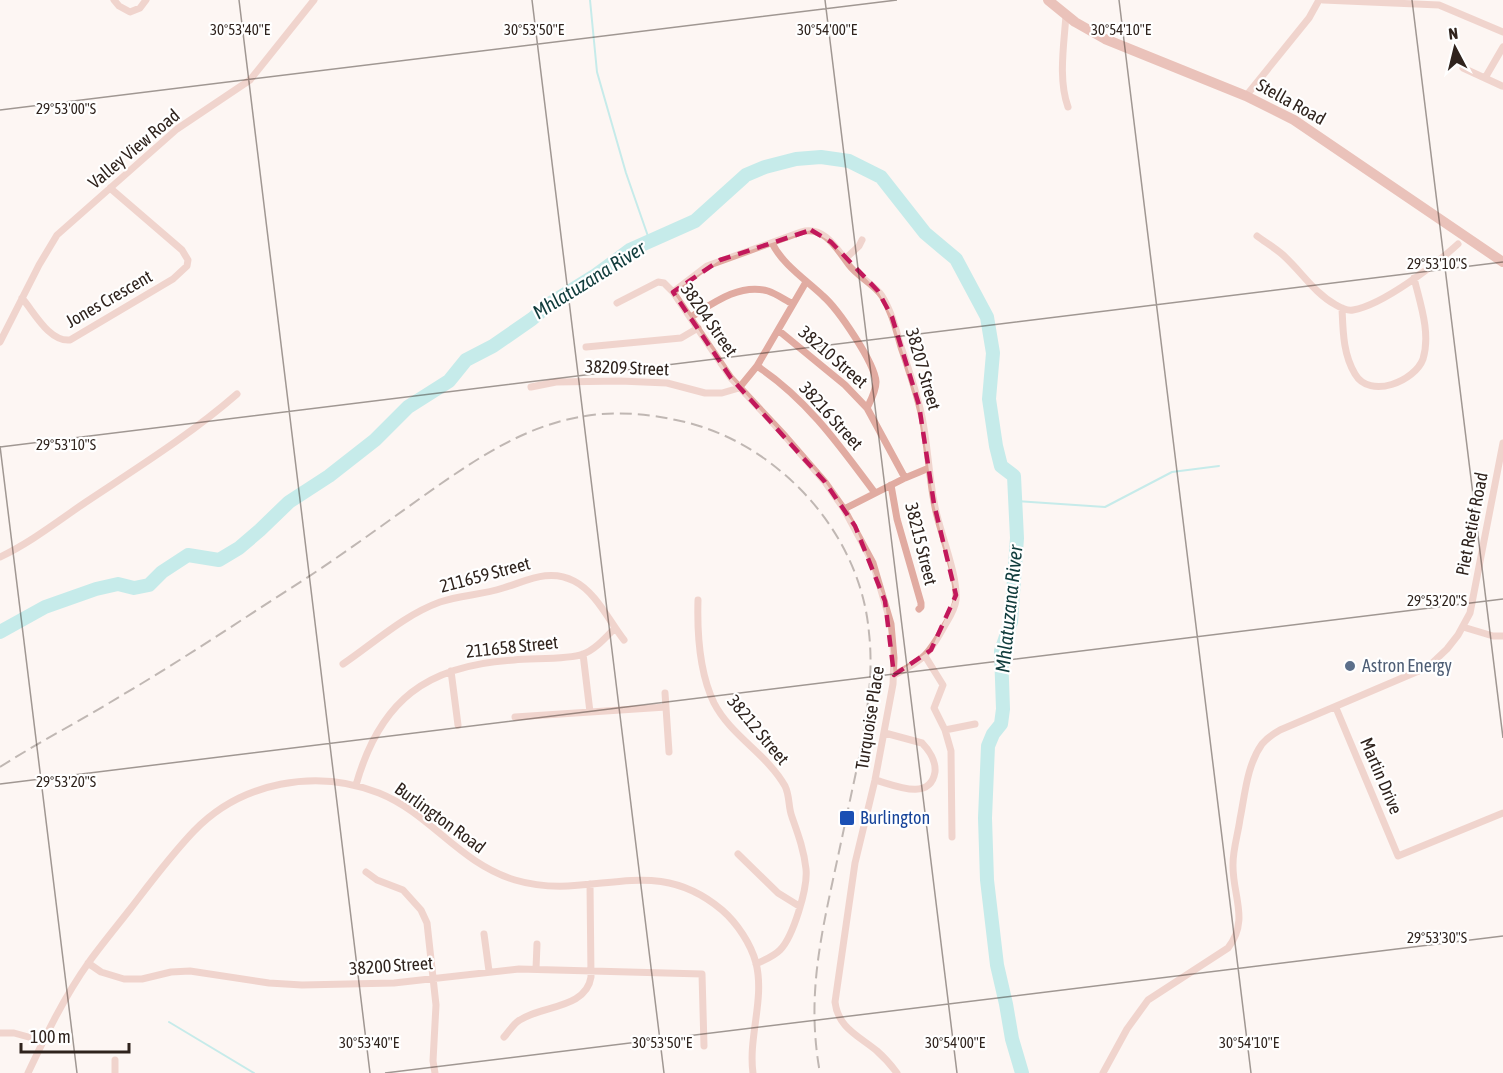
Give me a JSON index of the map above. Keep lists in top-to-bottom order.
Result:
{
  "streets": {
    "main road": ["Stella Road"],
    "street": [
      "Valley View Road",
      "Jones Crescent",
      "38204 Street",
      "38210 Street",
      "38209 Street",
      "38207 Street",
      "38216 Street",
      "Piet Retief Road",
      "38215 Street",
      "211659 Street",
      "211658 Street",
      "Turquoise Place",
      "38212 Street",
      "Martin Drive",
      "Burlington Road",
      "38200 Street"
    ]
  },
  "crossings": [
    ["Valley View Road", "Jones Crescent"],
    ["38204 Street", "38209 Street"],
    ["38204 Street", "38207 Street"],
    ["38204 Street", "Turquoise Place"],
    ["38209 Street", "Turquoise Place"],
    ["38207 Street", "Turquoise Place"],
    ["Piet Retief Road", "Martin Drive"],
    ["211659 Street", "211658 Street"],
    ["211658 Street", "Burlington Road"],
    ["38212 Street", "Burlington Road"],
    ["Burlington Road", "38200 Street"]
  ],
  "water": ["Mhlatuzana River"],
  "places": {
    "other": ["Astron Energy"],
    "transit": ["Burlington"]
  },
  "scale_bar": "100 m",
  "north": "top",
  "coordinates": [
    "30°53'40\"E",
    "30°53'50\"E",
    "30°54'00\"E",
    "30°54'10\"E",
    "29°53'00\"S",
    "29°53'10\"S",
    "29°53'20\"S",
    "29°53'30\"S"
  ]
}
